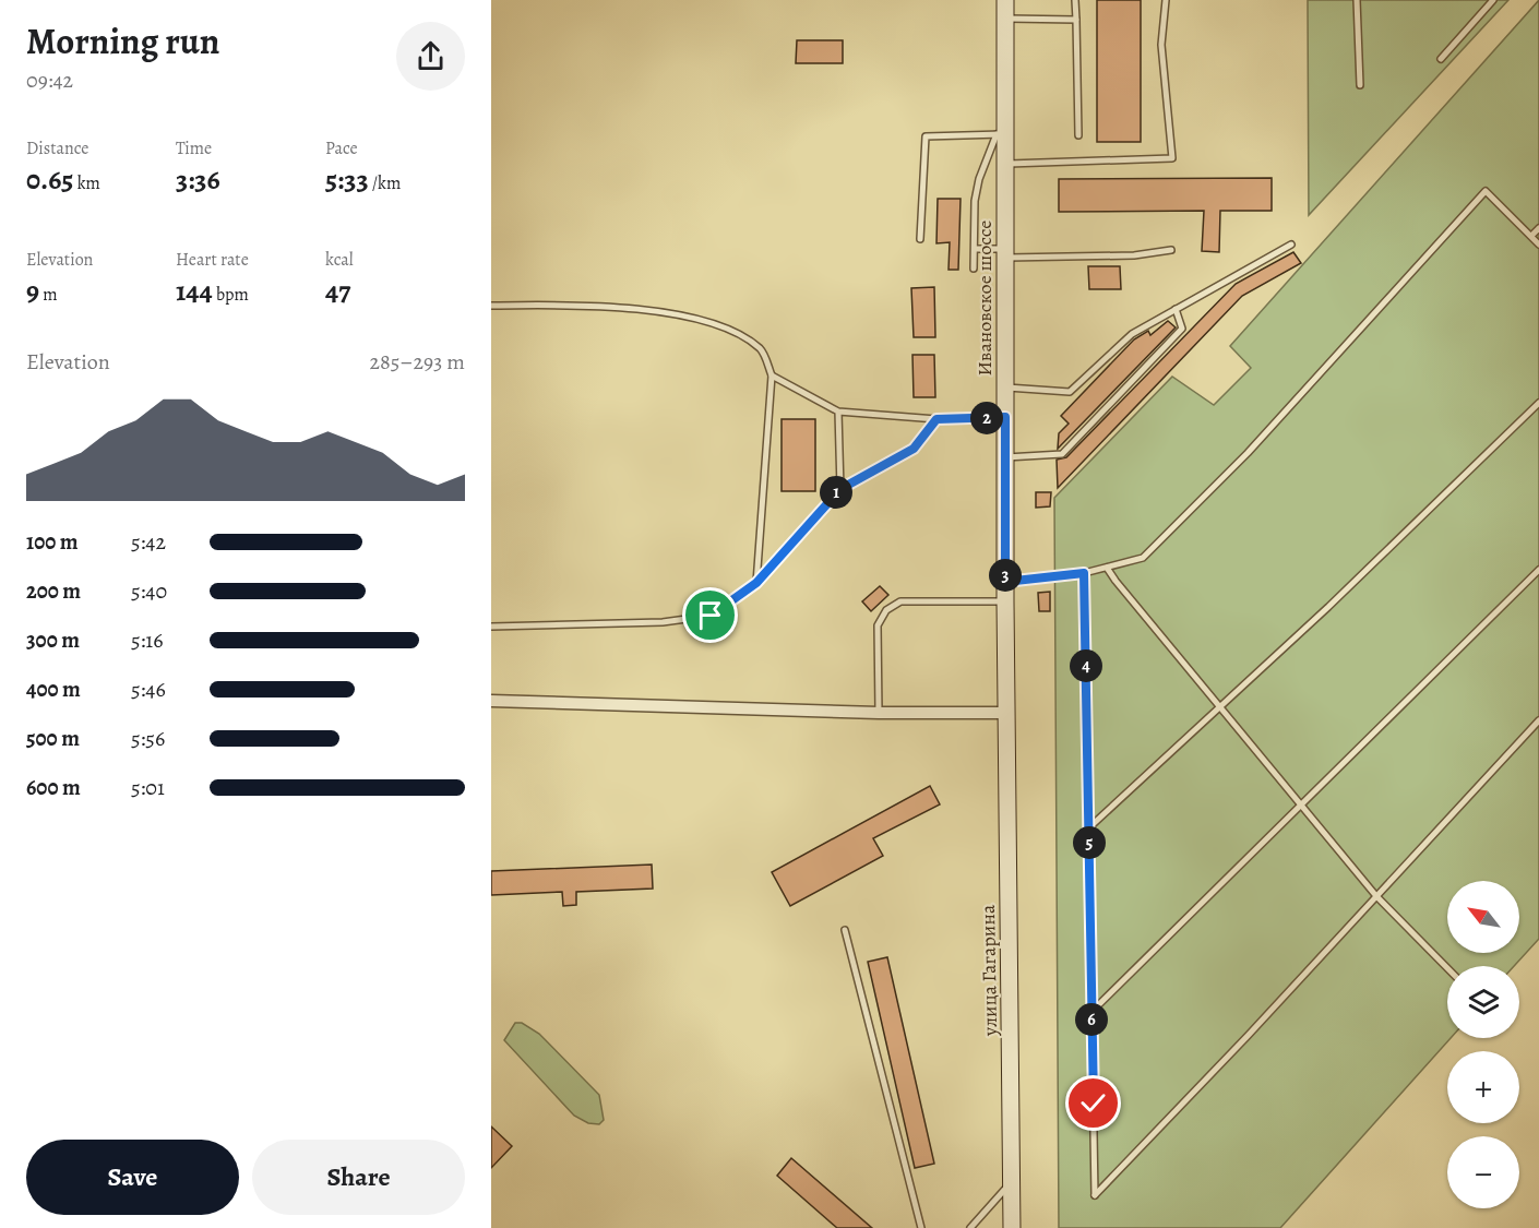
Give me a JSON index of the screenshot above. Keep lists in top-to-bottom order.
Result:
{
  "streets": {
    "street": ["Ивановское шоссе", "улица Гагарина"]
  },
  "crossings": [
    ["Ивановское шоссе", "улица Гагарина"]
  ],
  "north": "top left",
  "page": {
    "heading": ["Morning run", "09:42"],
    "stats": [
      ["Distance", "0.65 km"],
      ["Time", "3:36"],
      ["Pace", "5:33 /km"],
      ["Elevation", "9 m"],
      ["Heart rate", "144 bpm"],
      ["kcal", "47"]
    ],
    "chart": ["Elevation", "285–293 m"],
    "pins": [
      "2",
      "1",
      "3",
      "4",
      "5",
      "6"
    ],
    "list": [
      {
        "name": "100 m",
        "note": "5:42"
      },
      {
        "name": "200 m",
        "note": "5:40"
      },
      {
        "name": "300 m",
        "note": "5:16"
      },
      {
        "name": "400 m",
        "note": "5:46"
      },
      {
        "name": "500 m",
        "note": "5:56"
      },
      {
        "name": "600 m",
        "note": "5:01"
      }
    ],
    "map_buttons": ["+", "−"],
    "buttons": ["Save", "Share"]
  }
}
